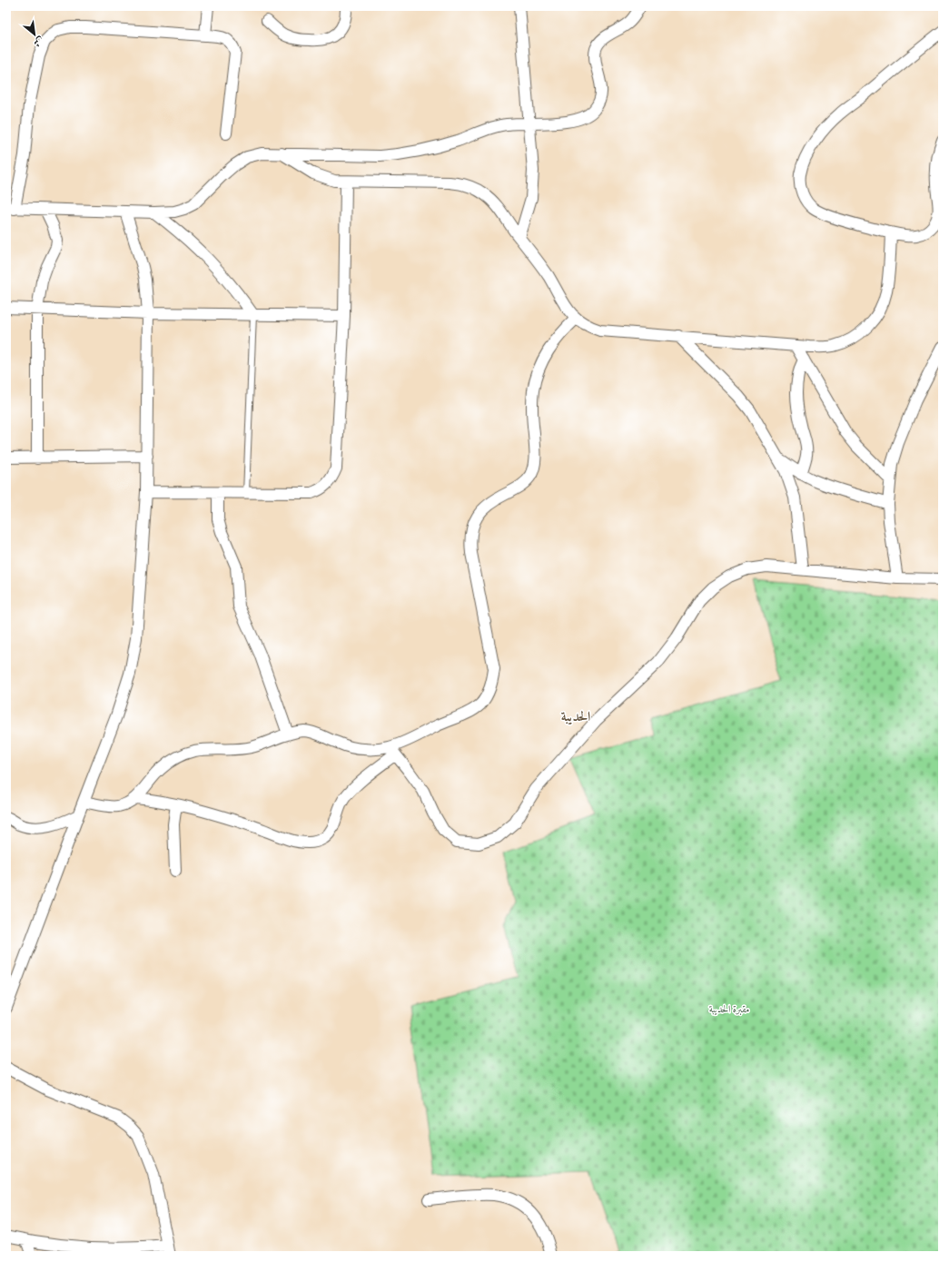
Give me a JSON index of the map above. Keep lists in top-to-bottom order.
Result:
{
  "districts": ["الحديبة"],
  "parks": ["مقبرة الحديبة"],
  "north": "bottom right"
}
